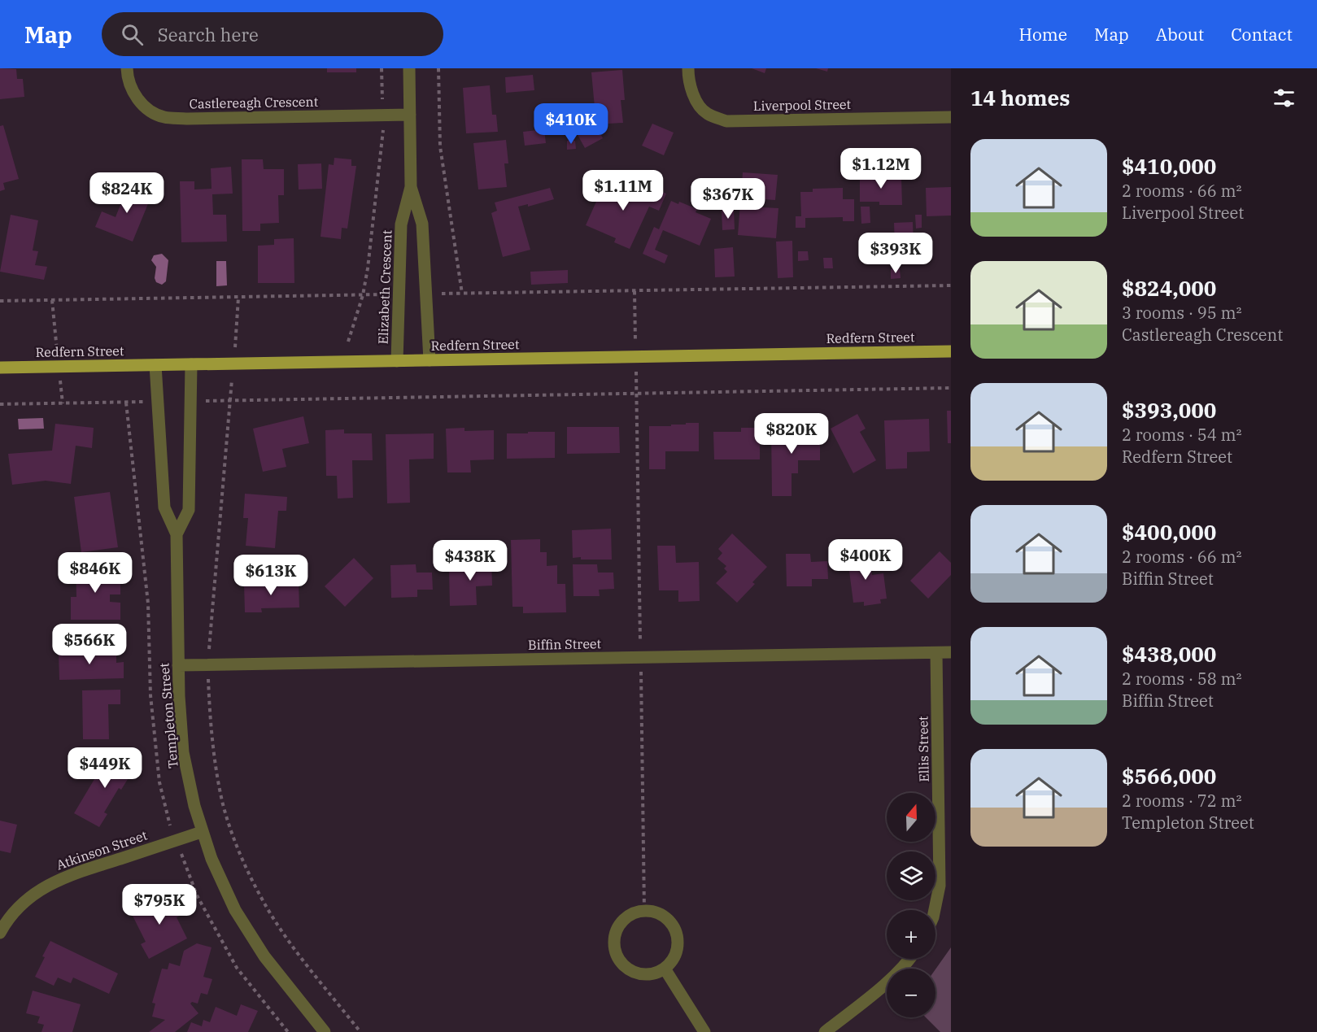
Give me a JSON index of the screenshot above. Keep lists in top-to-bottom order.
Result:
{
  "streets": {
    "main road": ["Redfern Street"],
    "street": [
      "Castlereagh Crescent",
      "Liverpool Street",
      "Elizabeth Crescent",
      "Biffin Street",
      "Templeton Street",
      "Ellis Street",
      "Atkinson Street"
    ]
  },
  "crossings": [
    ["Castlereagh Crescent", "Elizabeth Crescent"],
    ["Elizabeth Crescent", "Redfern Street"],
    ["Redfern Street", "Templeton Street"],
    ["Biffin Street", "Templeton Street"],
    ["Biffin Street", "Ellis Street"],
    ["Templeton Street", "Atkinson Street"]
  ],
  "north": "top",
  "page": {
    "header": "Map",
    "search": "Search here",
    "nav": [
      "Home",
      "Map",
      "About",
      "Contact"
    ],
    "heading": "14 homes",
    "price": [
      "$410K",
      "$1.12M",
      "$1.11M",
      "$824K",
      "$367K",
      "$393K",
      "$820K",
      "$400K",
      "$438K",
      "$846K",
      "$613K",
      "$566K",
      "$449K",
      "$795K"
    ],
    "list": [
      {
        "name": "$410,000",
        "note": "2 rooms · 66 m² · Liverpool Street"
      },
      {
        "name": "$824,000",
        "note": "3 rooms · 95 m² · Castlereagh Crescent"
      },
      {
        "name": "$393,000",
        "note": "2 rooms · 54 m² · Redfern Street"
      },
      {
        "name": "$400,000",
        "note": "2 rooms · 66 m² · Biffin Street"
      },
      {
        "name": "$438,000",
        "note": "2 rooms · 58 m² · Biffin Street"
      },
      {
        "name": "$566,000",
        "note": "2 rooms · 72 m² · Templeton Street"
      }
    ],
    "map_buttons": ["+", "−"]
  }
}
